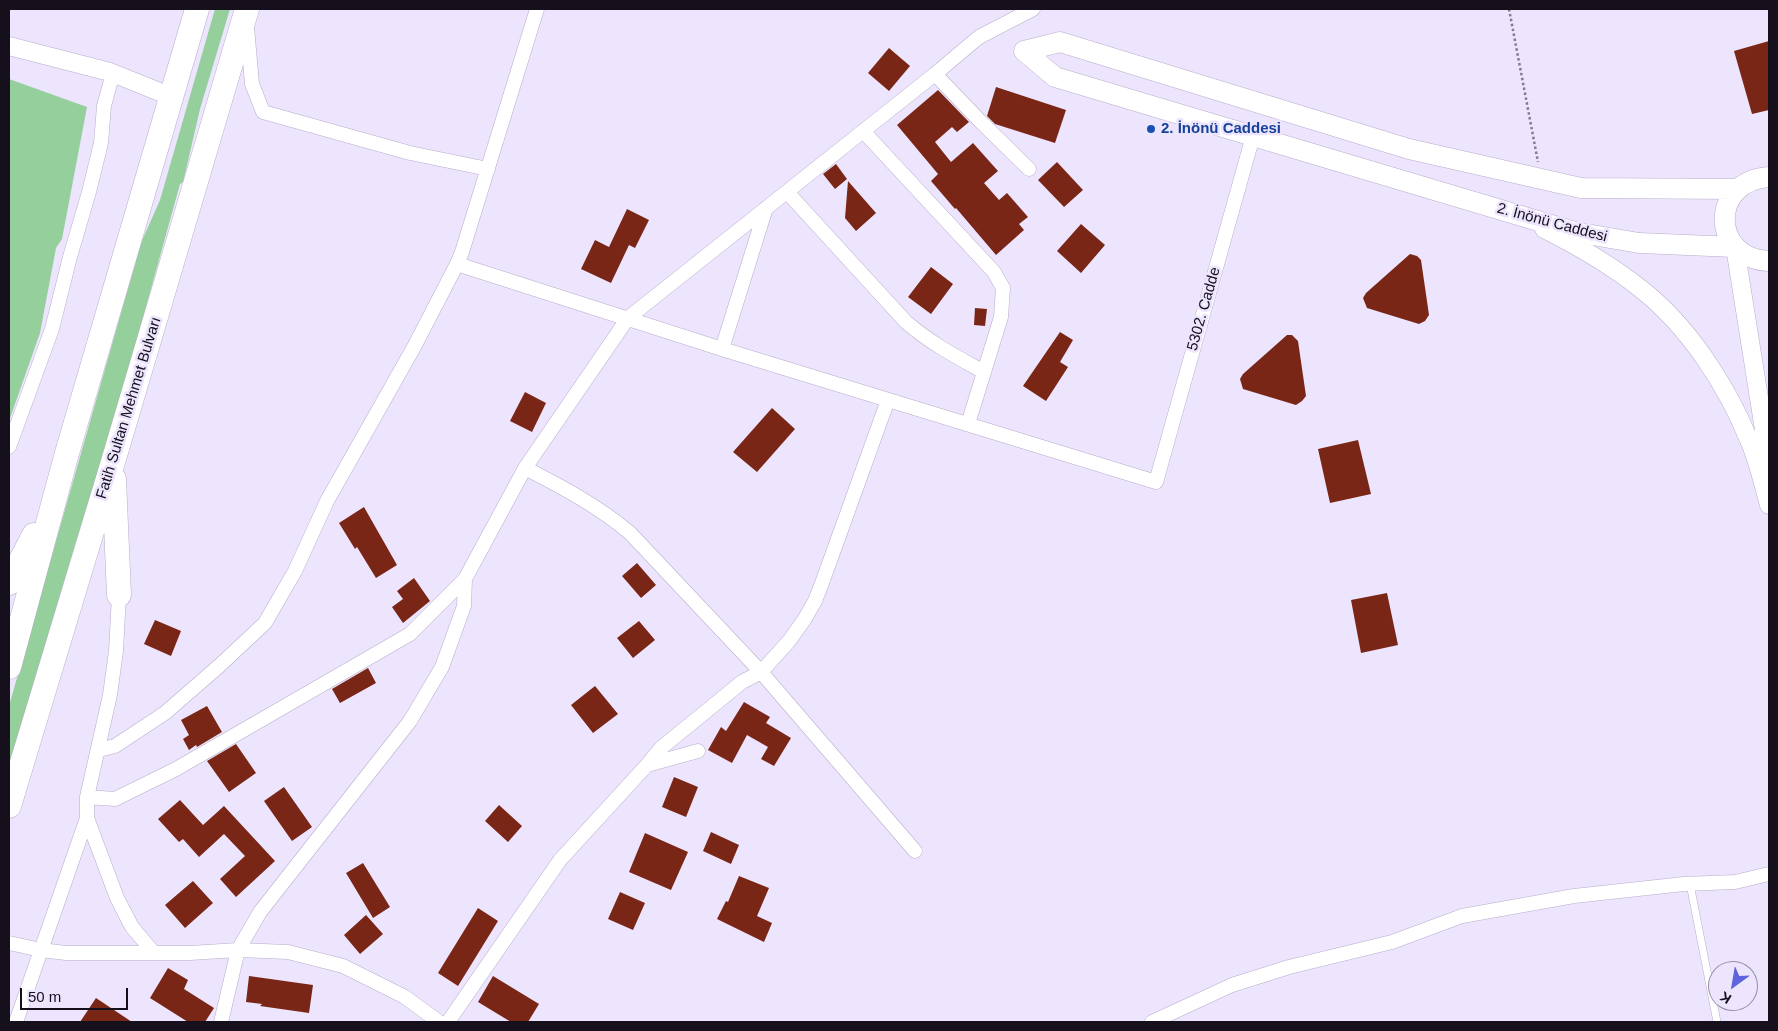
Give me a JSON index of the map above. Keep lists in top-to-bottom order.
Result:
{
  "streets": {
    "highway": ["Fatih Sultan Mehmet Bulvarı"],
    "main road": ["2. İnönü Caddesi"],
    "street": ["5302. Cadde"]
  },
  "crossings": [
    ["2. İnönü Caddesi", "5302. Cadde"]
  ],
  "places": ["2. İnönü Caddesi"],
  "scale_bar": "50 m",
  "north": "bottom left"
}
